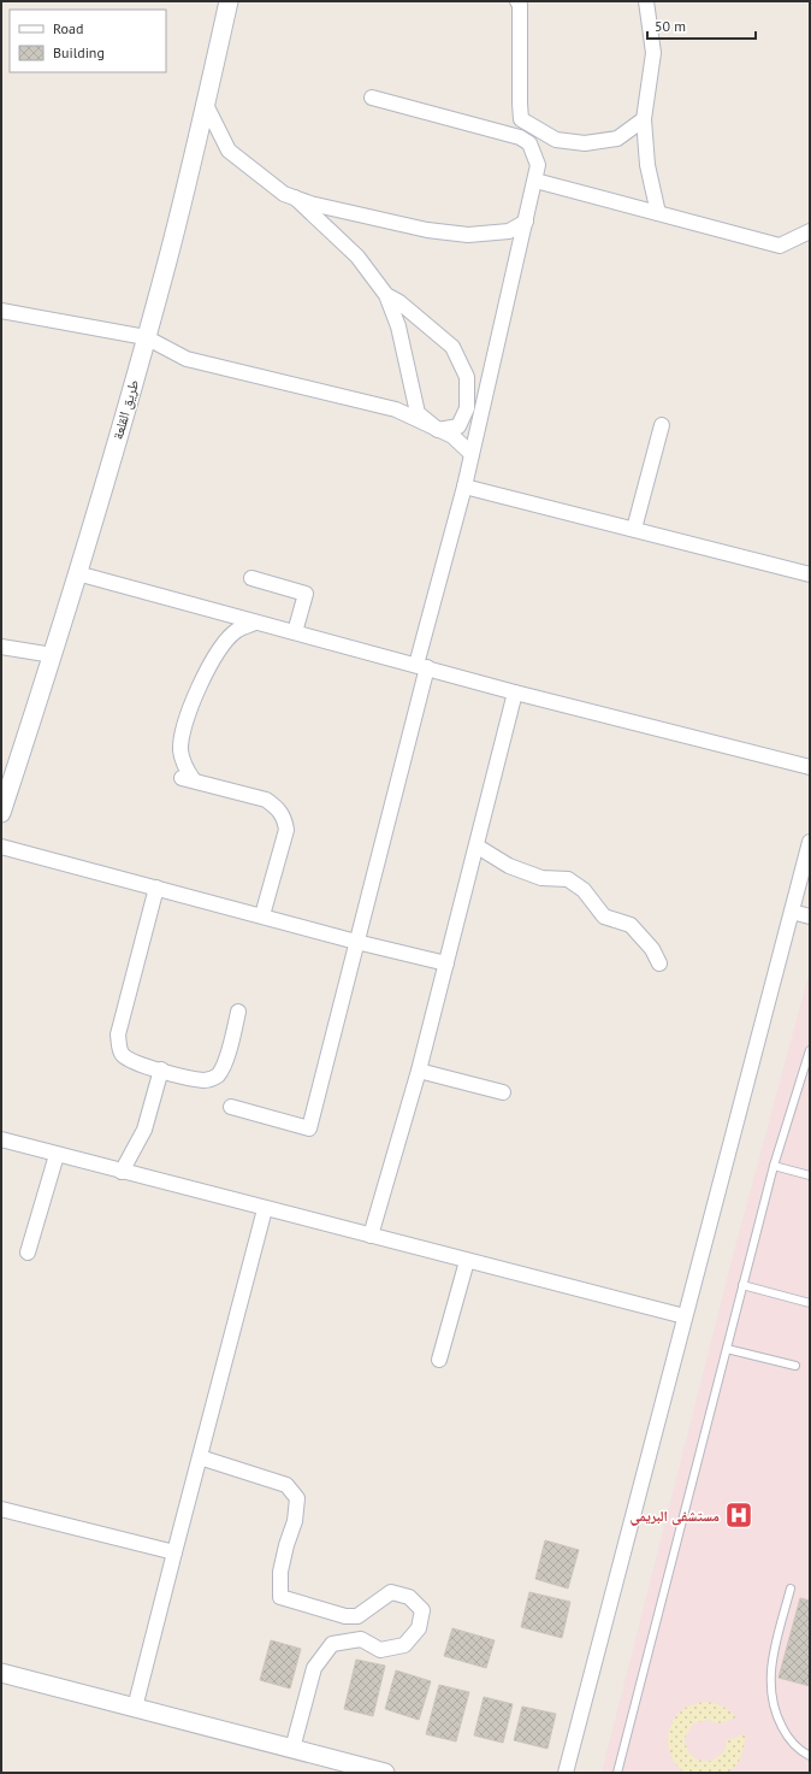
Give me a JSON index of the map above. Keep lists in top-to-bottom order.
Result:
{
  "streets": {
    "street": ["طريق القلعة"]
  },
  "places": {
    "hospital": ["مستشفى البريمي"]
  },
  "legend": ["Road", "Building"],
  "scale_bar": "50 m"
}
